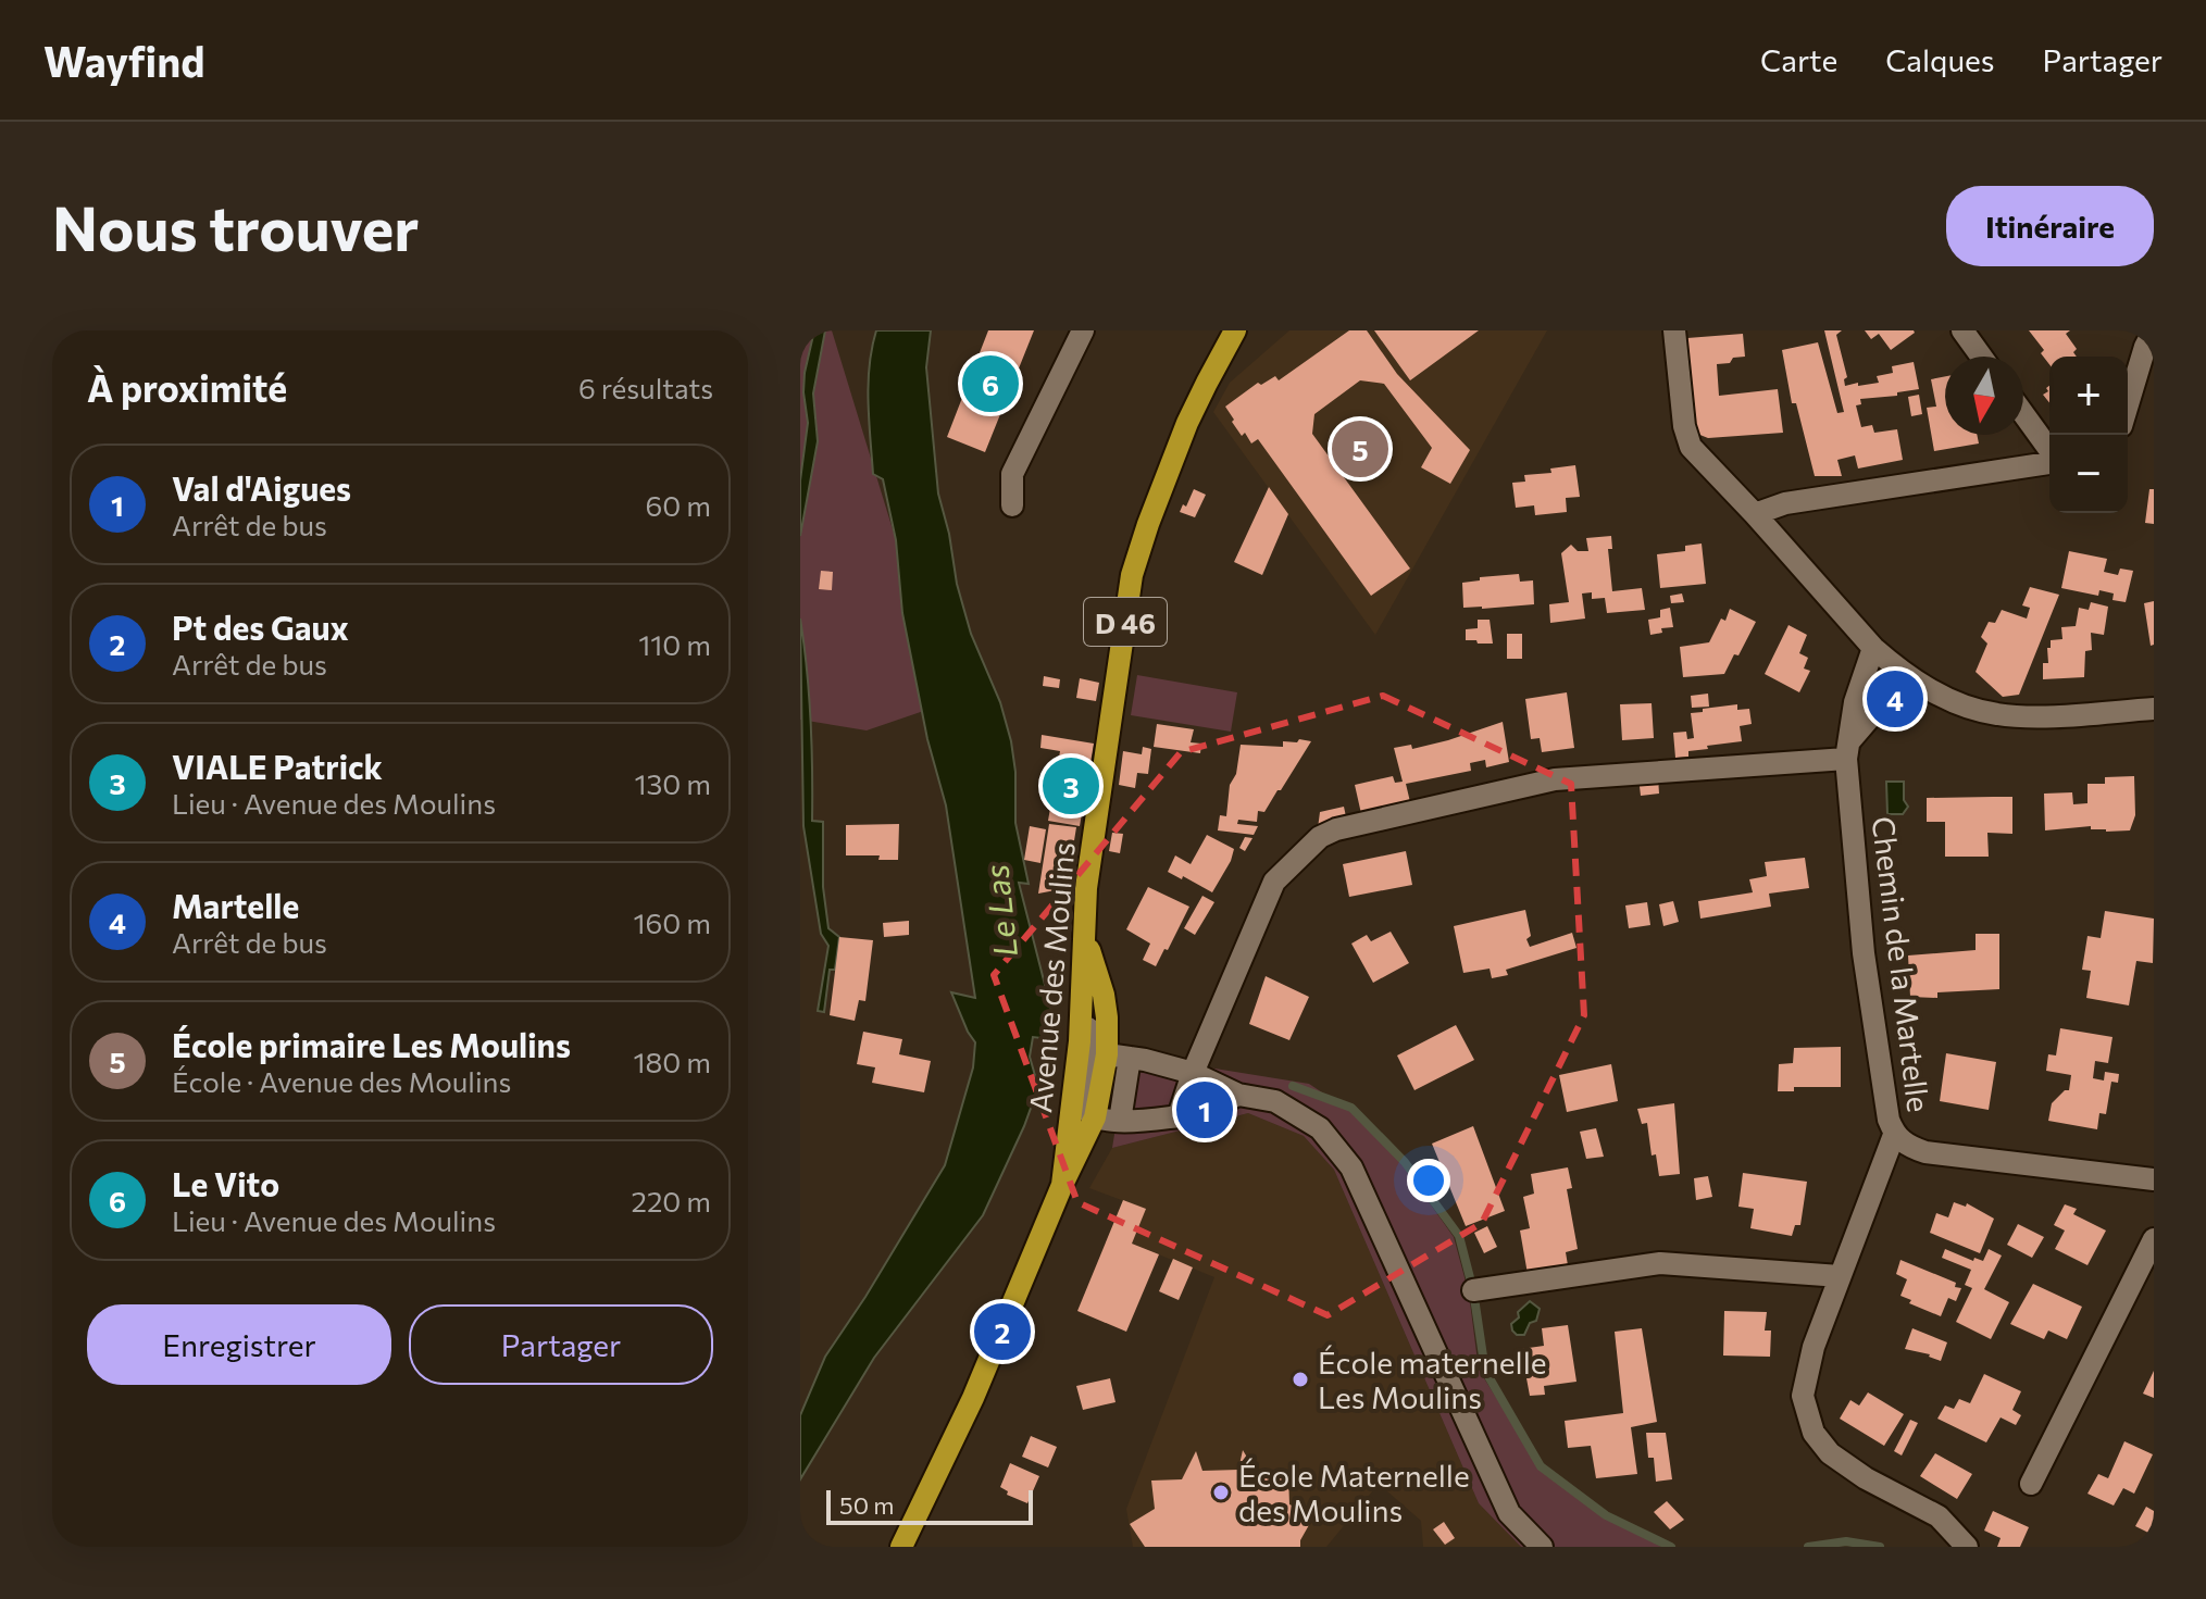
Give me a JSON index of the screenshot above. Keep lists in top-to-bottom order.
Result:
{
  "streets": {
    "main road": ["D 46", "Avenue des Moulins"],
    "street": ["Chemin de la Martelle"]
  },
  "crossings": [
    ["D 46", "Avenue des Moulins"]
  ],
  "water": ["Le Las"],
  "places": ["École maternelle Les Moulins", "École Maternelle des Moulins"],
  "scale_bar": "50 m",
  "north": "bottom",
  "page": {
    "header": "Wayfind",
    "nav": ["Carte", "Calques", "Partager"],
    "buttons": [
      "Itinéraire",
      ["Enregistrer", "Partager"]
    ],
    "title": "Nous trouver",
    "heading": ["À proximité", "6 résultats"],
    "pins": [
      "6",
      "5",
      "4",
      "3",
      "1",
      "2"
    ],
    "map_buttons": ["+", "−"],
    "list": [
      {
        "mark": "1",
        "name": "Val d'Aigues",
        "note": "Arrêt de bus",
        "value": "60 m"
      },
      {
        "mark": "2",
        "name": "Pt des Gaux",
        "note": "Arrêt de bus",
        "value": "110 m"
      },
      {
        "mark": "3",
        "name": "VIALE Patrick",
        "note": "Lieu · Avenue des Moulins",
        "value": "130 m"
      },
      {
        "mark": "4",
        "name": "Martelle",
        "note": "Arrêt de bus",
        "value": "160 m"
      },
      {
        "mark": "5",
        "name": "École primaire Les Moulins",
        "note": "École · Avenue des Moulins",
        "value": "180 m"
      },
      {
        "mark": "6",
        "name": "Le Vito",
        "note": "Lieu · Avenue des Moulins",
        "value": "220 m"
      }
    ],
    "scale": "50 m"
  }
}
